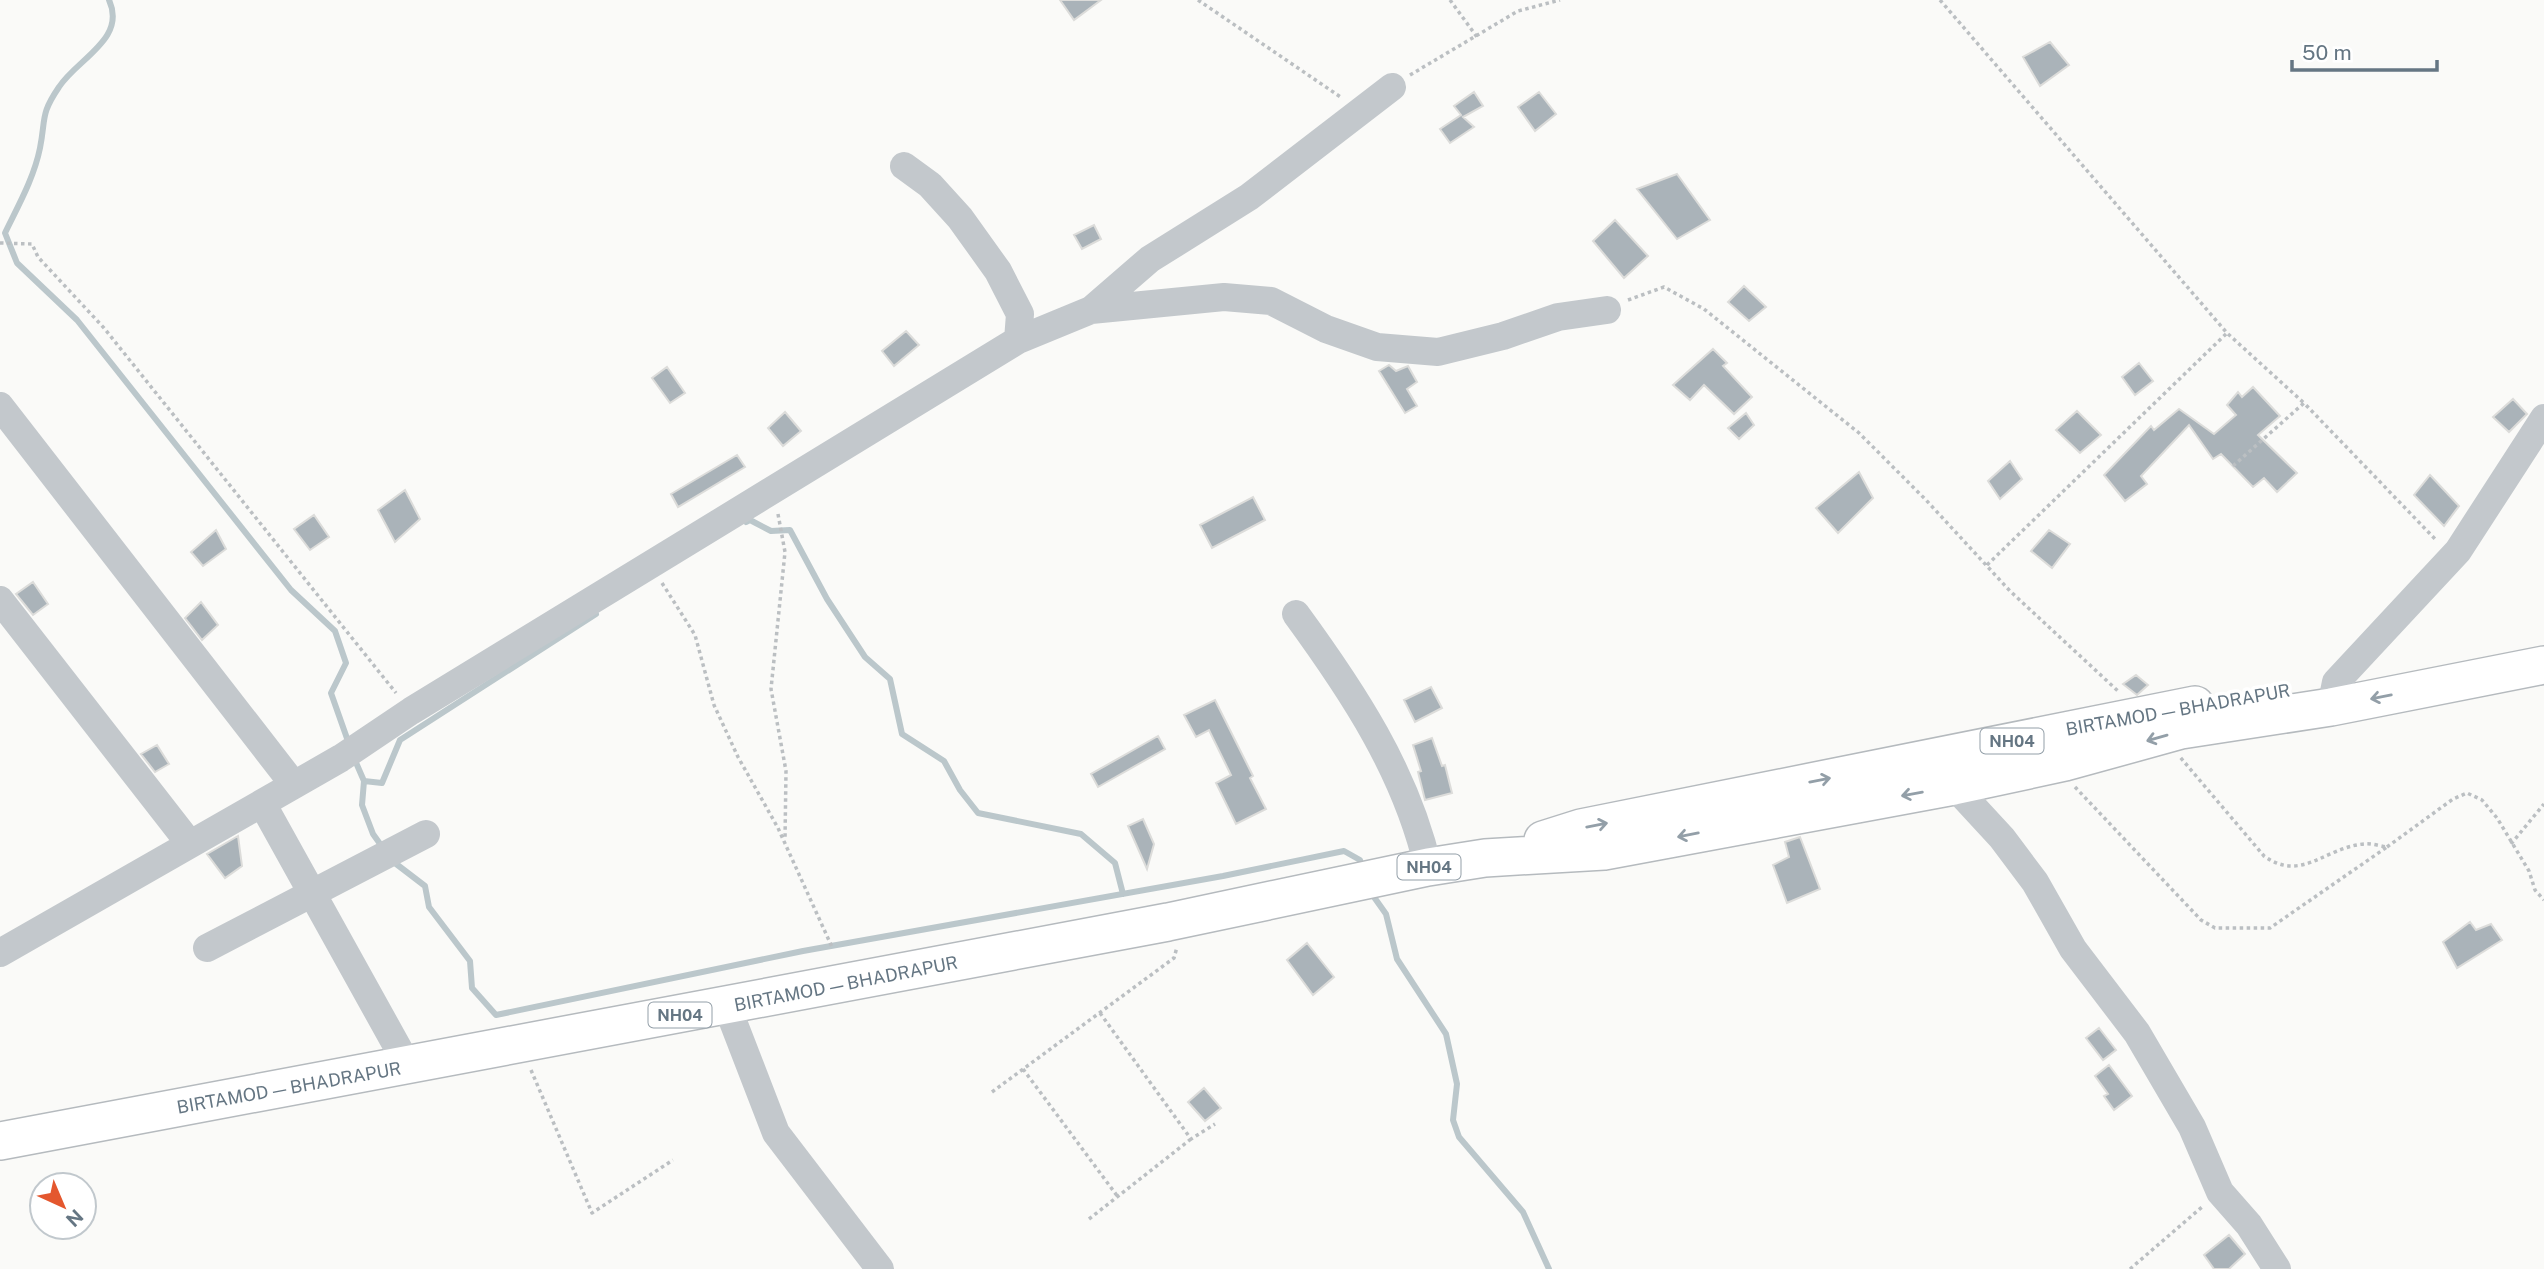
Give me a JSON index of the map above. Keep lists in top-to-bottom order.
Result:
{
  "streets": {
    "main road": ["BIRTAMOD — BHADRAPUR", "NH04"]
  },
  "scale_bar": "50 m",
  "north": "bottom right"
}
